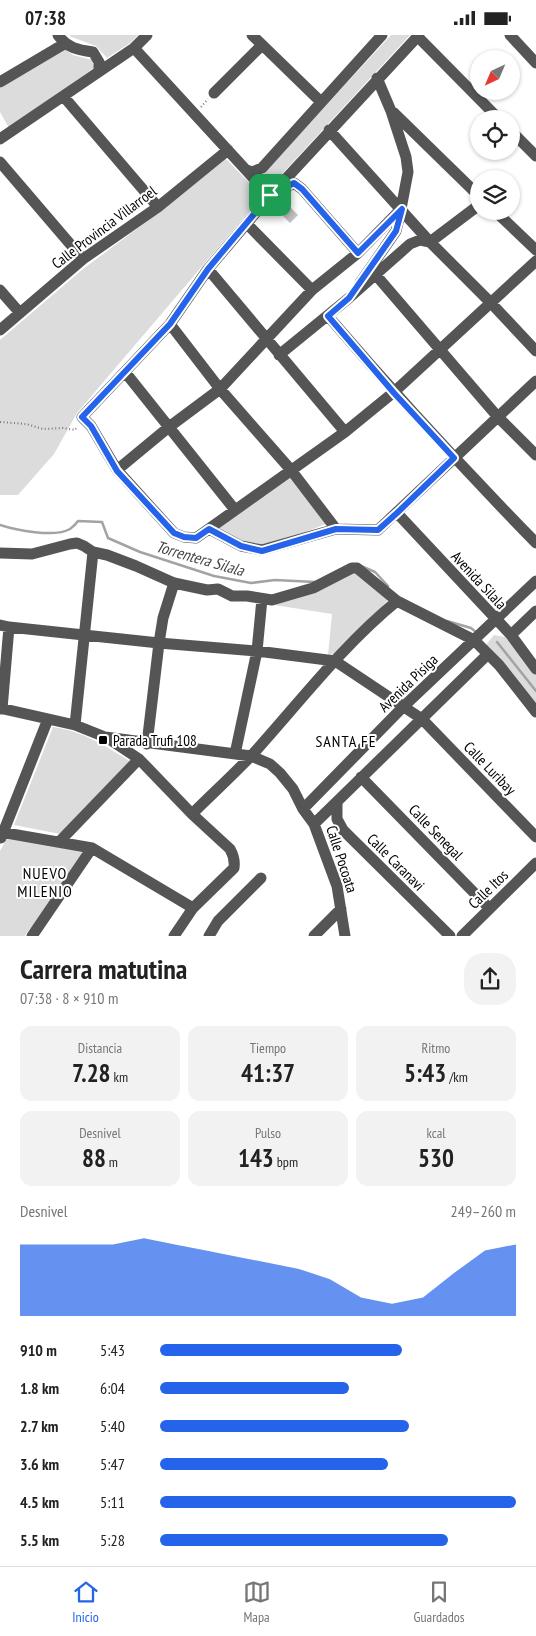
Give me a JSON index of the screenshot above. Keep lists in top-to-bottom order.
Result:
{
  "streets": {
    "street": [
      "Calle Provincia Villarroel",
      "Avenida Silala",
      "Avenida Pisiga",
      "Calle Luribay",
      "Calle Senegal",
      "Calle Pocoata",
      "Calle Caranavi",
      "Calle Itos"
    ]
  },
  "crossings": [
    ["Avenida Silala", "Avenida Pisiga"],
    ["Avenida Pisiga", "Calle Luribay"],
    ["Avenida Pisiga", "Calle Pocoata"],
    ["Calle Senegal", "Calle Itos"]
  ],
  "districts": ["SANTA FE", "NUEVO MILENIO"],
  "water": ["Torrentera Silala"],
  "places": {
    "transit": ["Parada Trufi 108"]
  },
  "north": "bottom left",
  "page": {
    "status": "07:38",
    "heading": ["Carrera matutina", "07:38 · 8 × 910 m"],
    "stats": [
      ["Distancia", "7.28 km"],
      ["Tiempo", "41:37"],
      ["Ritmo", "5:43 /km"],
      ["Desnivel", "88 m"],
      ["Pulso", "143 bpm"],
      ["kcal", "530"]
    ],
    "chart": ["Desnivel", "249–260 m"],
    "list": [
      {
        "name": "910 m",
        "note": "5:43"
      },
      {
        "name": "1.8 km",
        "note": "6:04"
      },
      {
        "name": "2.7 km",
        "note": "5:40"
      },
      {
        "name": "3.6 km",
        "note": "5:47"
      },
      {
        "name": "4.5 km",
        "note": "5:11"
      },
      {
        "name": "5.5 km",
        "note": "5:28"
      }
    ],
    "tabs": ["Inicio", "Mapa", "Guardados"]
  }
}
